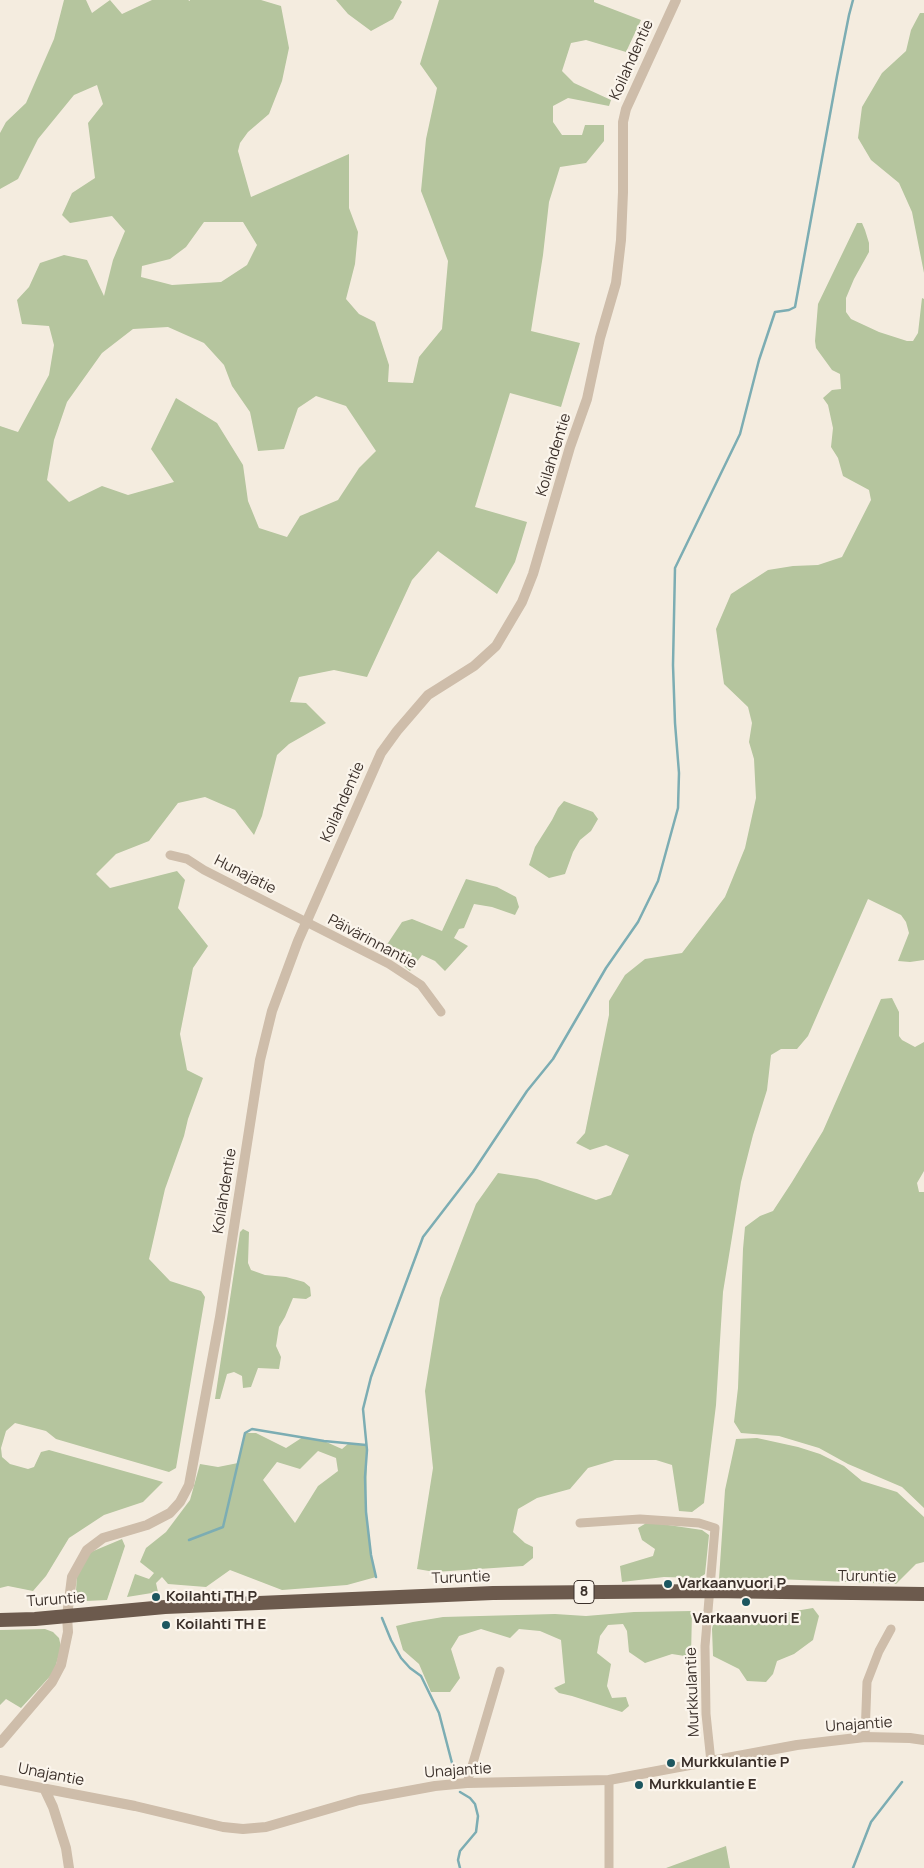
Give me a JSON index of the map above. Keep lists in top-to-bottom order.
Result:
{
  "streets": {
    "highway": ["Turuntie", "8"],
    "street": [
      "Koilahdentie",
      "Hunajatie",
      "Päivärinnantie",
      "Murkkulantie",
      "Unajantie"
    ]
  },
  "crossings": [
    ["Koilahdentie", "Hunajatie"],
    ["Koilahdentie", "Päivärinnantie"],
    ["Koilahdentie", "Turuntie"],
    ["Hunajatie", "Päivärinnantie"],
    ["Turuntie", "Murkkulantie"],
    ["Murkkulantie", "Unajantie"]
  ],
  "places": [
    "Varkaanvuori P",
    "Koilahti TH P",
    "Varkaanvuori E",
    "Koilahti TH E",
    "Murkkulantie P",
    "Murkkulantie E"
  ]
}
